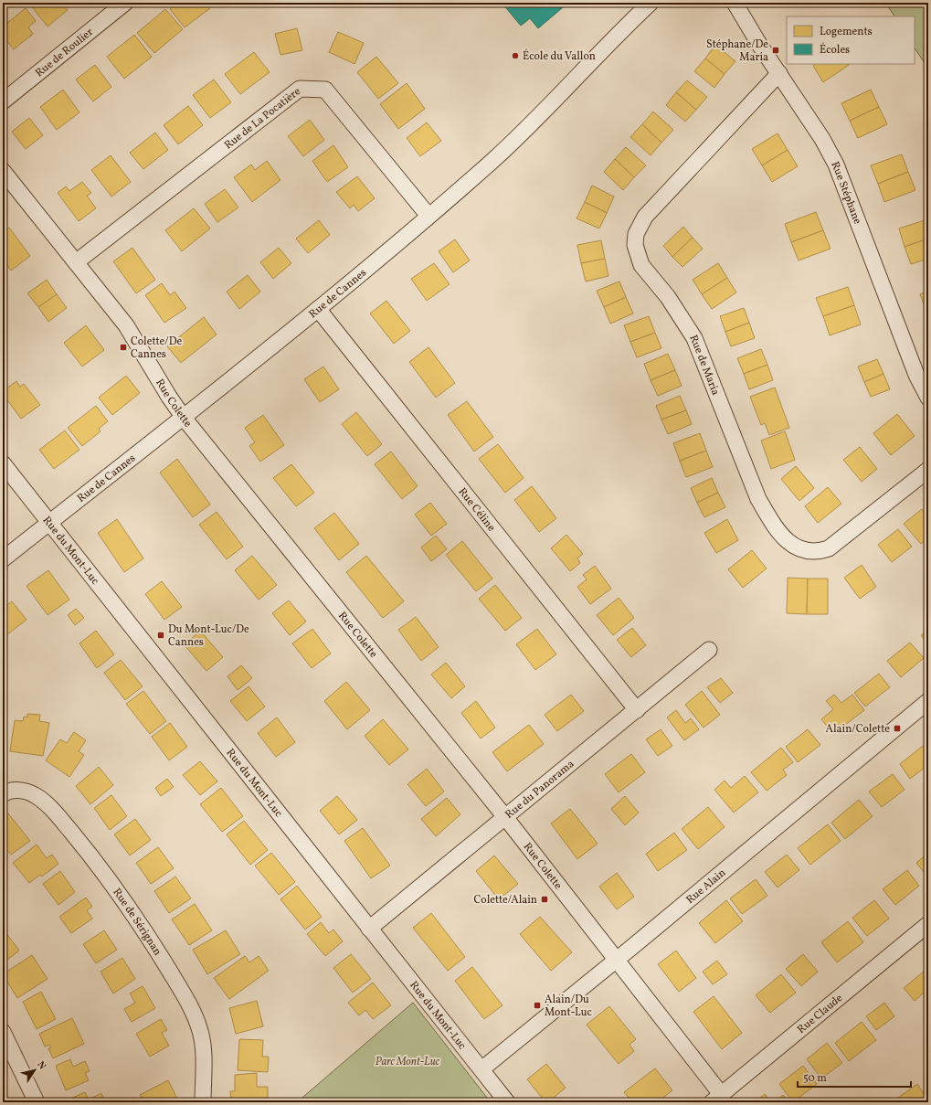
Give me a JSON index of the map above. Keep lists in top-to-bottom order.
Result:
{
  "streets": {
    "street": [
      "Rue de Roulier",
      "Rue de La Pocatière",
      "Rue Stéphane",
      "Rue de Cannes",
      "Rue de Maria",
      "Rue Colette",
      "Rue Céline",
      "Rue du Mont-Luc",
      "Rue du Panorama",
      "Rue Alain",
      "Rue de Sérignan",
      "Rue Claude"
    ]
  },
  "crossings": [
    ["Rue de La Pocatière", "Rue de Cannes"],
    ["Rue de La Pocatière", "Rue Colette"],
    ["Rue Stéphane", "Rue de Maria"],
    ["Rue de Cannes", "Rue Colette"],
    ["Rue de Cannes", "Rue Céline"],
    ["Rue de Cannes", "Rue du Mont-Luc"],
    ["Rue Colette", "Rue du Panorama"],
    ["Rue Colette", "Rue Alain"],
    ["Rue Colette", "Rue Claude"],
    ["Rue Céline", "Rue du Panorama"],
    ["Rue du Mont-Luc", "Rue du Panorama"],
    ["Rue du Mont-Luc", "Rue Alain"]
  ],
  "parks": ["Parc Mont-Luc"],
  "places": {
    "transit": [
      "Stéphane/De Maria",
      "Colette/De Cannes",
      "Du Mont-Luc/De Cannes",
      "Alain/Colette",
      "Colette/Alain",
      "Alain/Du Mont-Luc"
    ],
    "other": ["École du Vallon"]
  },
  "legend": ["Logements", "Écoles"],
  "scale_bar": "50 m",
  "north": "top right"
}
